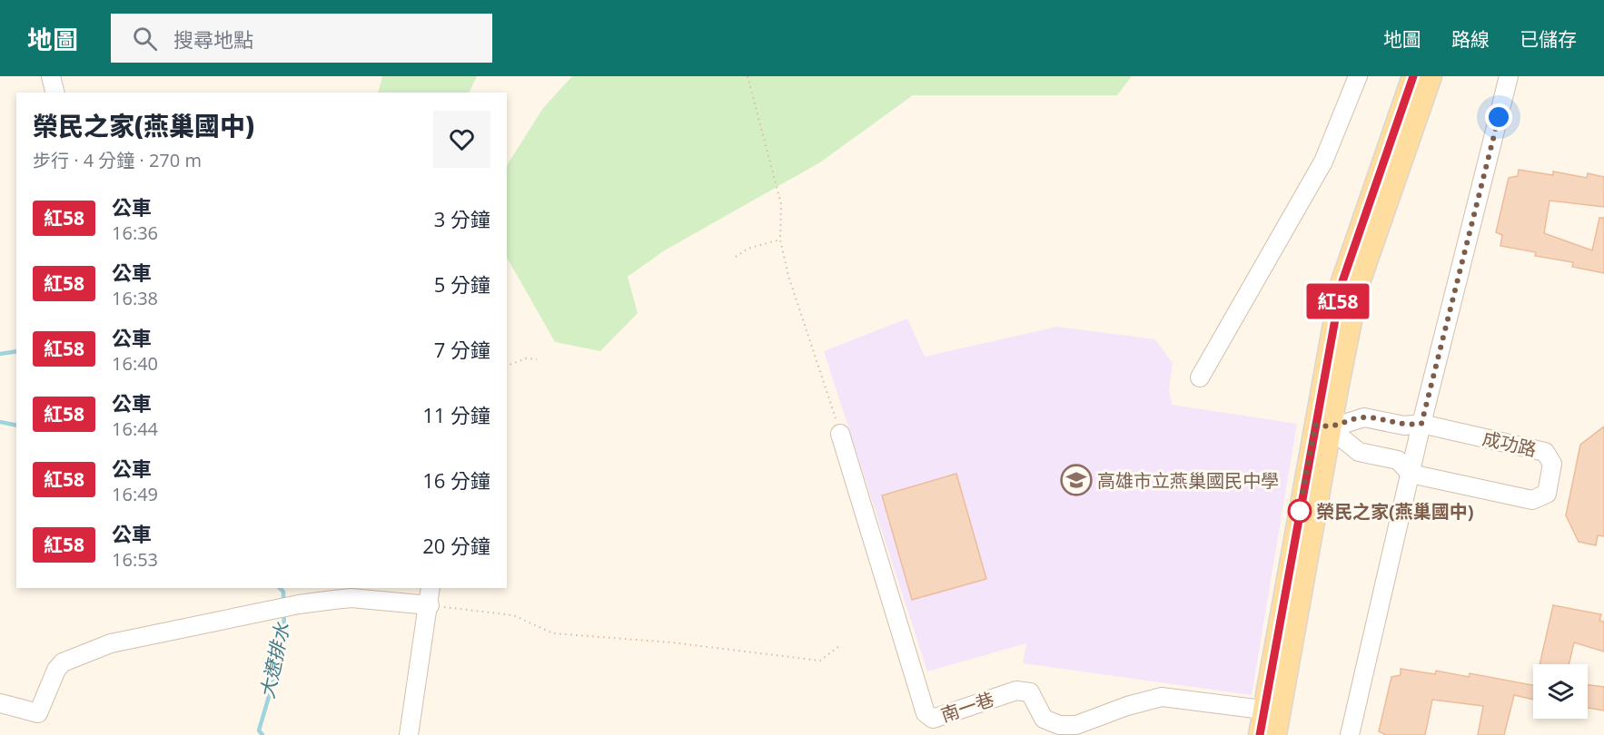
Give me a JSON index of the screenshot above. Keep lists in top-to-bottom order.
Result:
{
  "streets": {
    "lane": ["成功路", "南一巷"]
  },
  "water": ["大遼排水"],
  "places": {
    "school or university": ["高雄市立燕巢國民中學"],
    "other": ["榮民之家(燕巢國中)"]
  },
  "lines": ["bus line 紅58"],
  "page": {
    "header": "地圖",
    "search": "搜尋地點",
    "nav": ["地圖", "路線", "已儲存"],
    "on_map": "紅58",
    "heading": ["榮民之家(燕巢國中)", "步行 · 4 分鐘 · 270 m"],
    "list": [
      {
        "mark": "紅58",
        "name": "公車",
        "note": "16:36",
        "value": "3 分鐘"
      },
      {
        "mark": "紅58",
        "name": "公車",
        "note": "16:38",
        "value": "5 分鐘"
      },
      {
        "mark": "紅58",
        "name": "公車",
        "note": "16:40",
        "value": "7 分鐘"
      },
      {
        "mark": "紅58",
        "name": "公車",
        "note": "16:44",
        "value": "11 分鐘"
      },
      {
        "mark": "紅58",
        "name": "公車",
        "note": "16:49",
        "value": "16 分鐘"
      },
      {
        "mark": "紅58",
        "name": "公車",
        "note": "16:53",
        "value": "20 分鐘"
      }
    ]
  }
}
